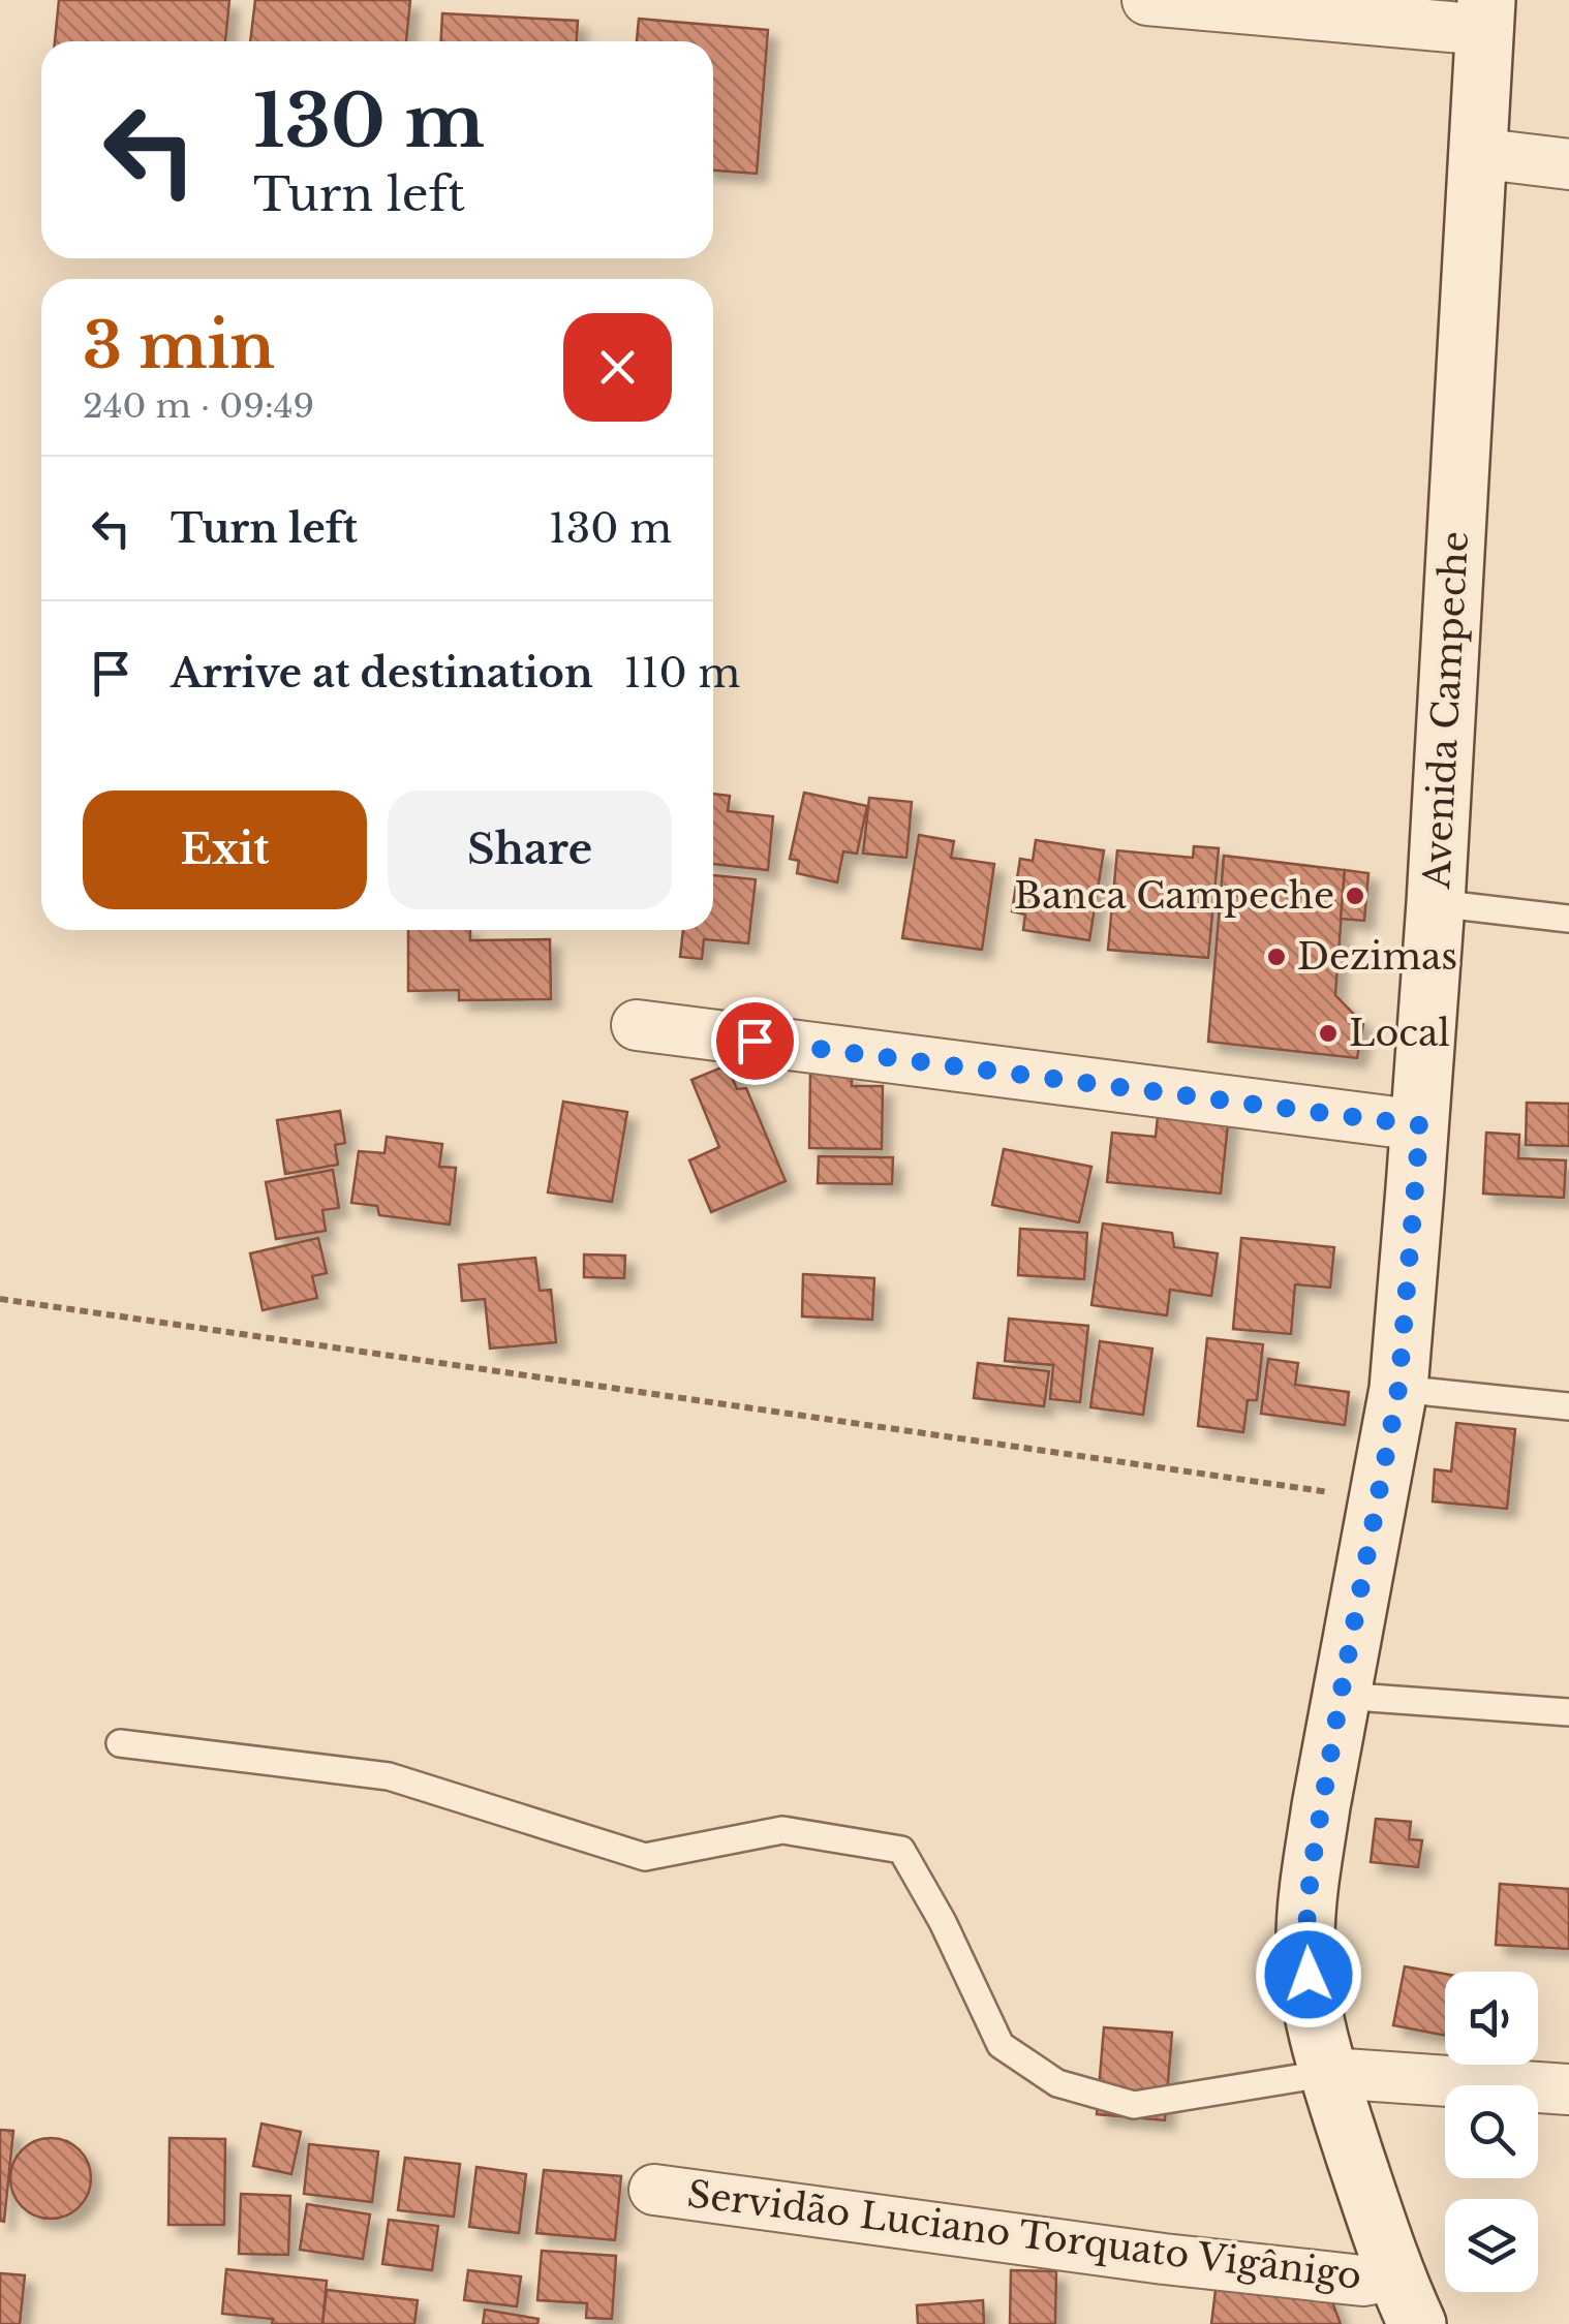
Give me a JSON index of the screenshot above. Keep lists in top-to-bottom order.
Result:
{
  "streets": {
    "main road": ["Avenida Campeche"],
    "street": ["Servidão Luciano Torquato Vigânigo"]
  },
  "crossings": [
    ["Avenida Campeche", "Servidão Luciano Torquato Vigânigo"]
  ],
  "places": ["Banca Campeche", "Dezimas", "Local"],
  "page": {
    "turn": ["130 m", "Turn left"],
    "heading": ["3 min", "240 m · 09:49"],
    "list": [
      {
        "name": "Turn left",
        "value": "130 m"
      },
      {
        "name": "Arrive at destination",
        "value": "110 m"
      }
    ],
    "buttons": ["Exit", "Share"]
  }
}
